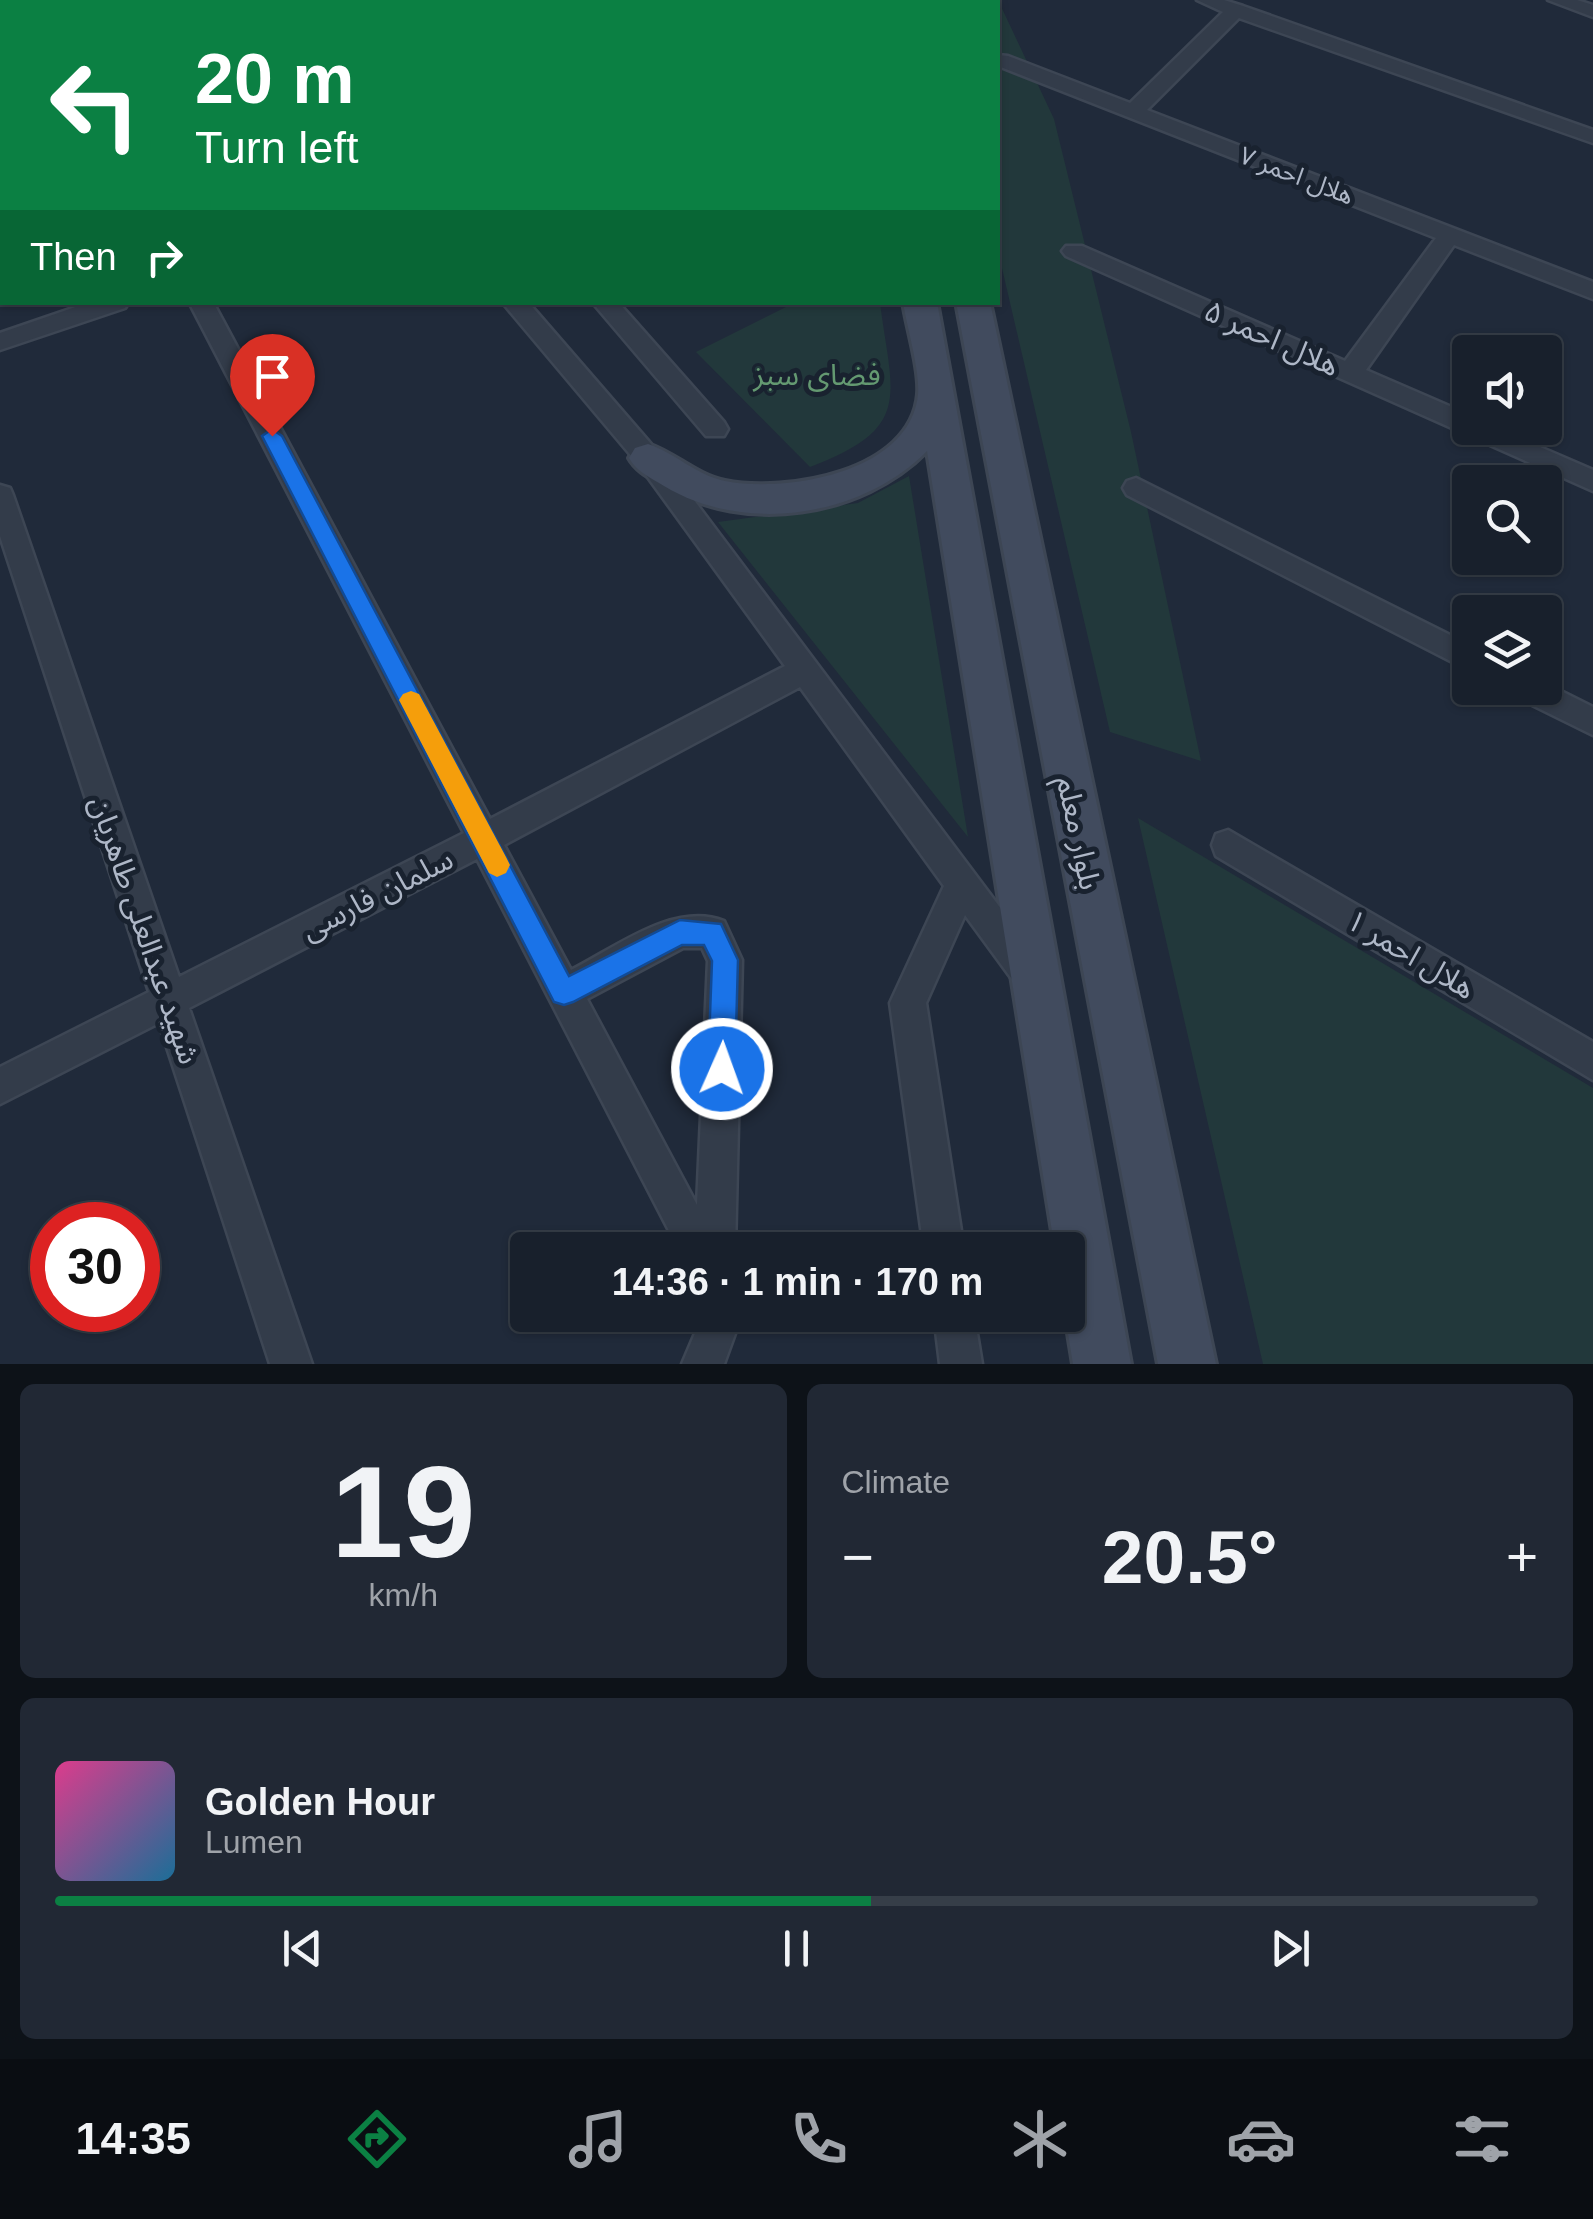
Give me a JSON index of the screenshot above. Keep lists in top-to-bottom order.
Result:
{
  "streets": {
    "main road": ["بلوار معلم"],
    "street": [
      "هلال احمر ۷",
      "هلال احمر ۵",
      "سلمان فارسی",
      "شهید عبدالعلی طاهریان",
      "هلال احمر ۱"
    ]
  },
  "crossings": [
    ["سلمان فارسی", "شهید عبدالعلی طاهریان"]
  ],
  "parks": ["فضای سبز"],
  "page": {
    "turn": ["20 m", "Turn left"],
    "then": "Then",
    "limit": "30",
    "trip": "14:36 · 1 min · 170 m",
    "tile": [
      ["19", "km/h"],
      "Climate"
    ],
    "heat": ["−", "20.5°", "+"],
    "song": ["Golden Hour", "Lumen"],
    "tabs": "14:35"
  }
}
